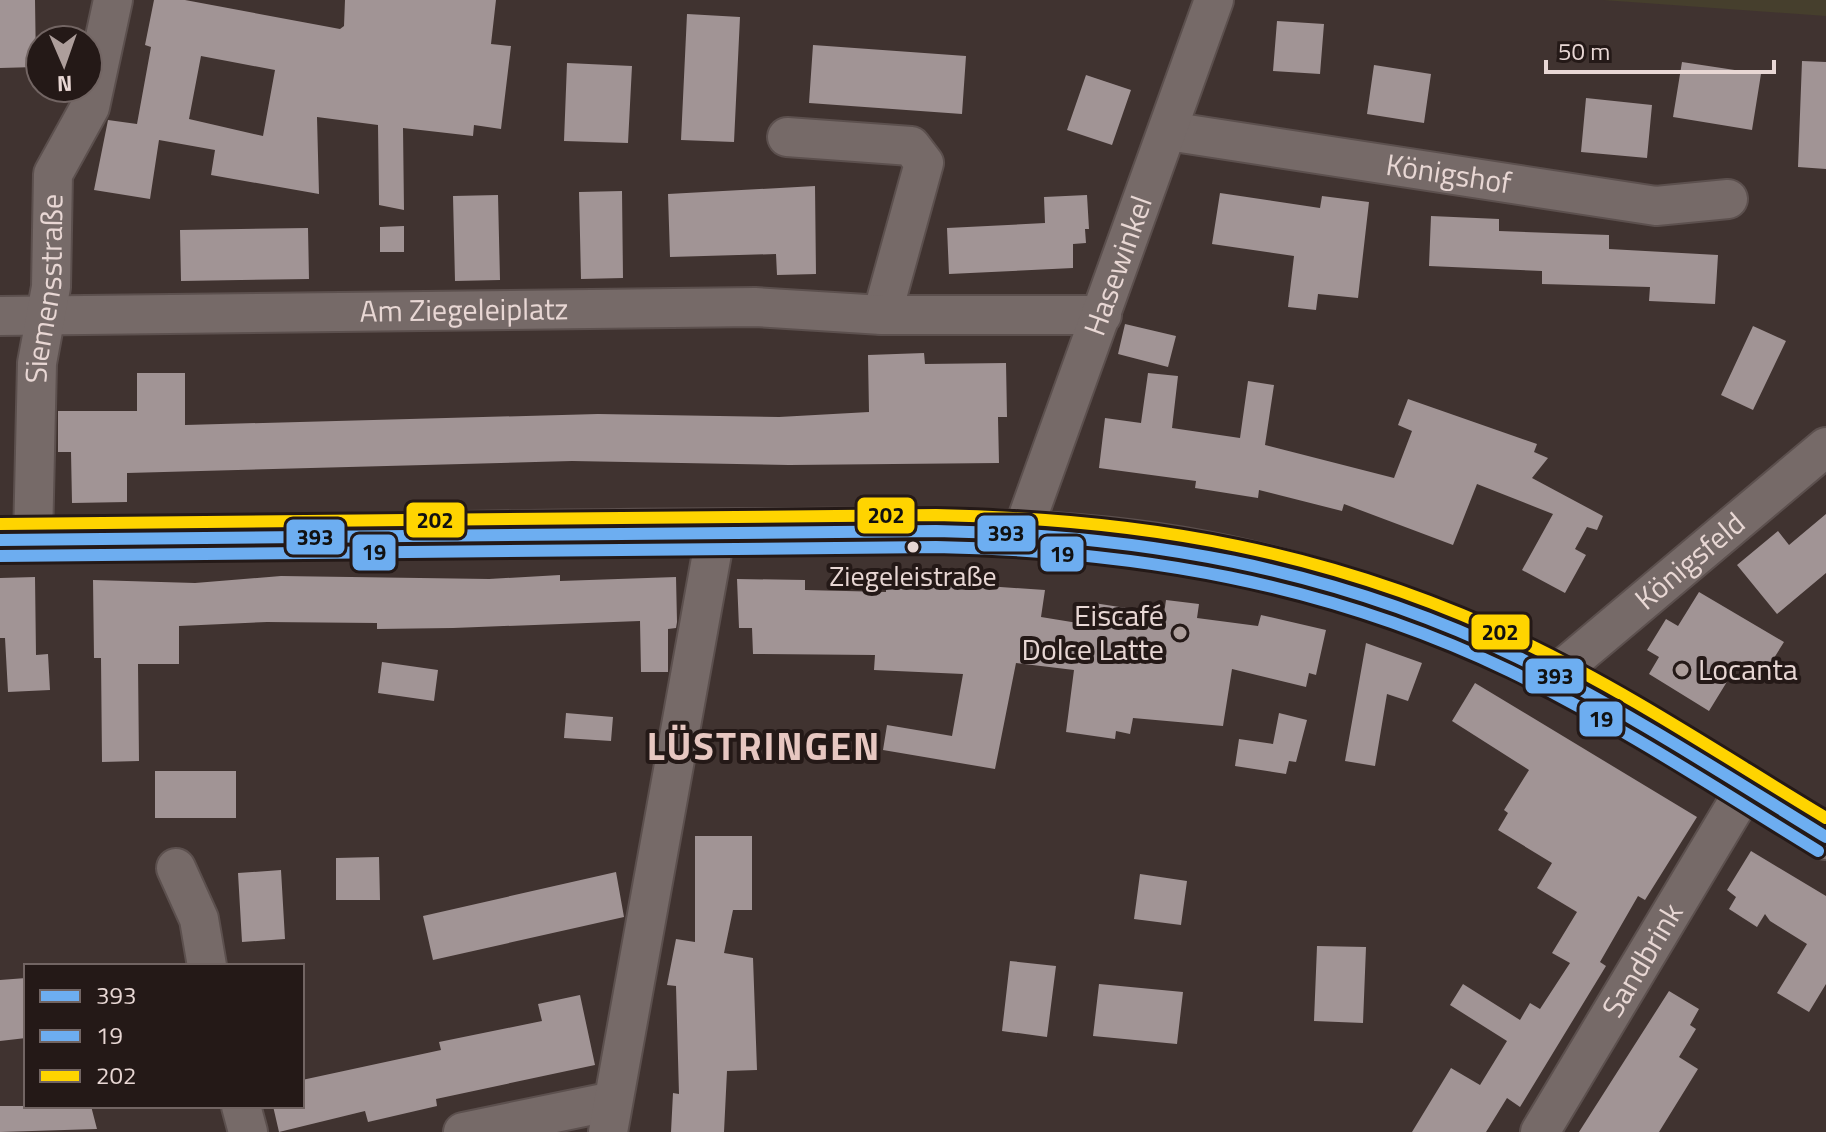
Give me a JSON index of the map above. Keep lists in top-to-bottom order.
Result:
{
  "streets": {
    "street": [
      "Königshof",
      "Hasewinkel",
      "Siemensstraße",
      "Am Ziegeleiplatz",
      "Königsfeld",
      "Sandbrink"
    ]
  },
  "crossings": [
    ["Königshof", "Hasewinkel"],
    ["Hasewinkel", "Am Ziegeleiplatz"],
    ["Siemensstraße", "Am Ziegeleiplatz"]
  ],
  "districts": ["LÜSTRINGEN"],
  "places": ["Ziegeleistraße", "Eiscafé Dolce Latte", "Locanta"],
  "lines": ["transit line 202", "transit line 393", "transit line 19"],
  "legend": ["393", "19", "202"],
  "scale_bar": "50 m",
  "north": "bottom"
}
